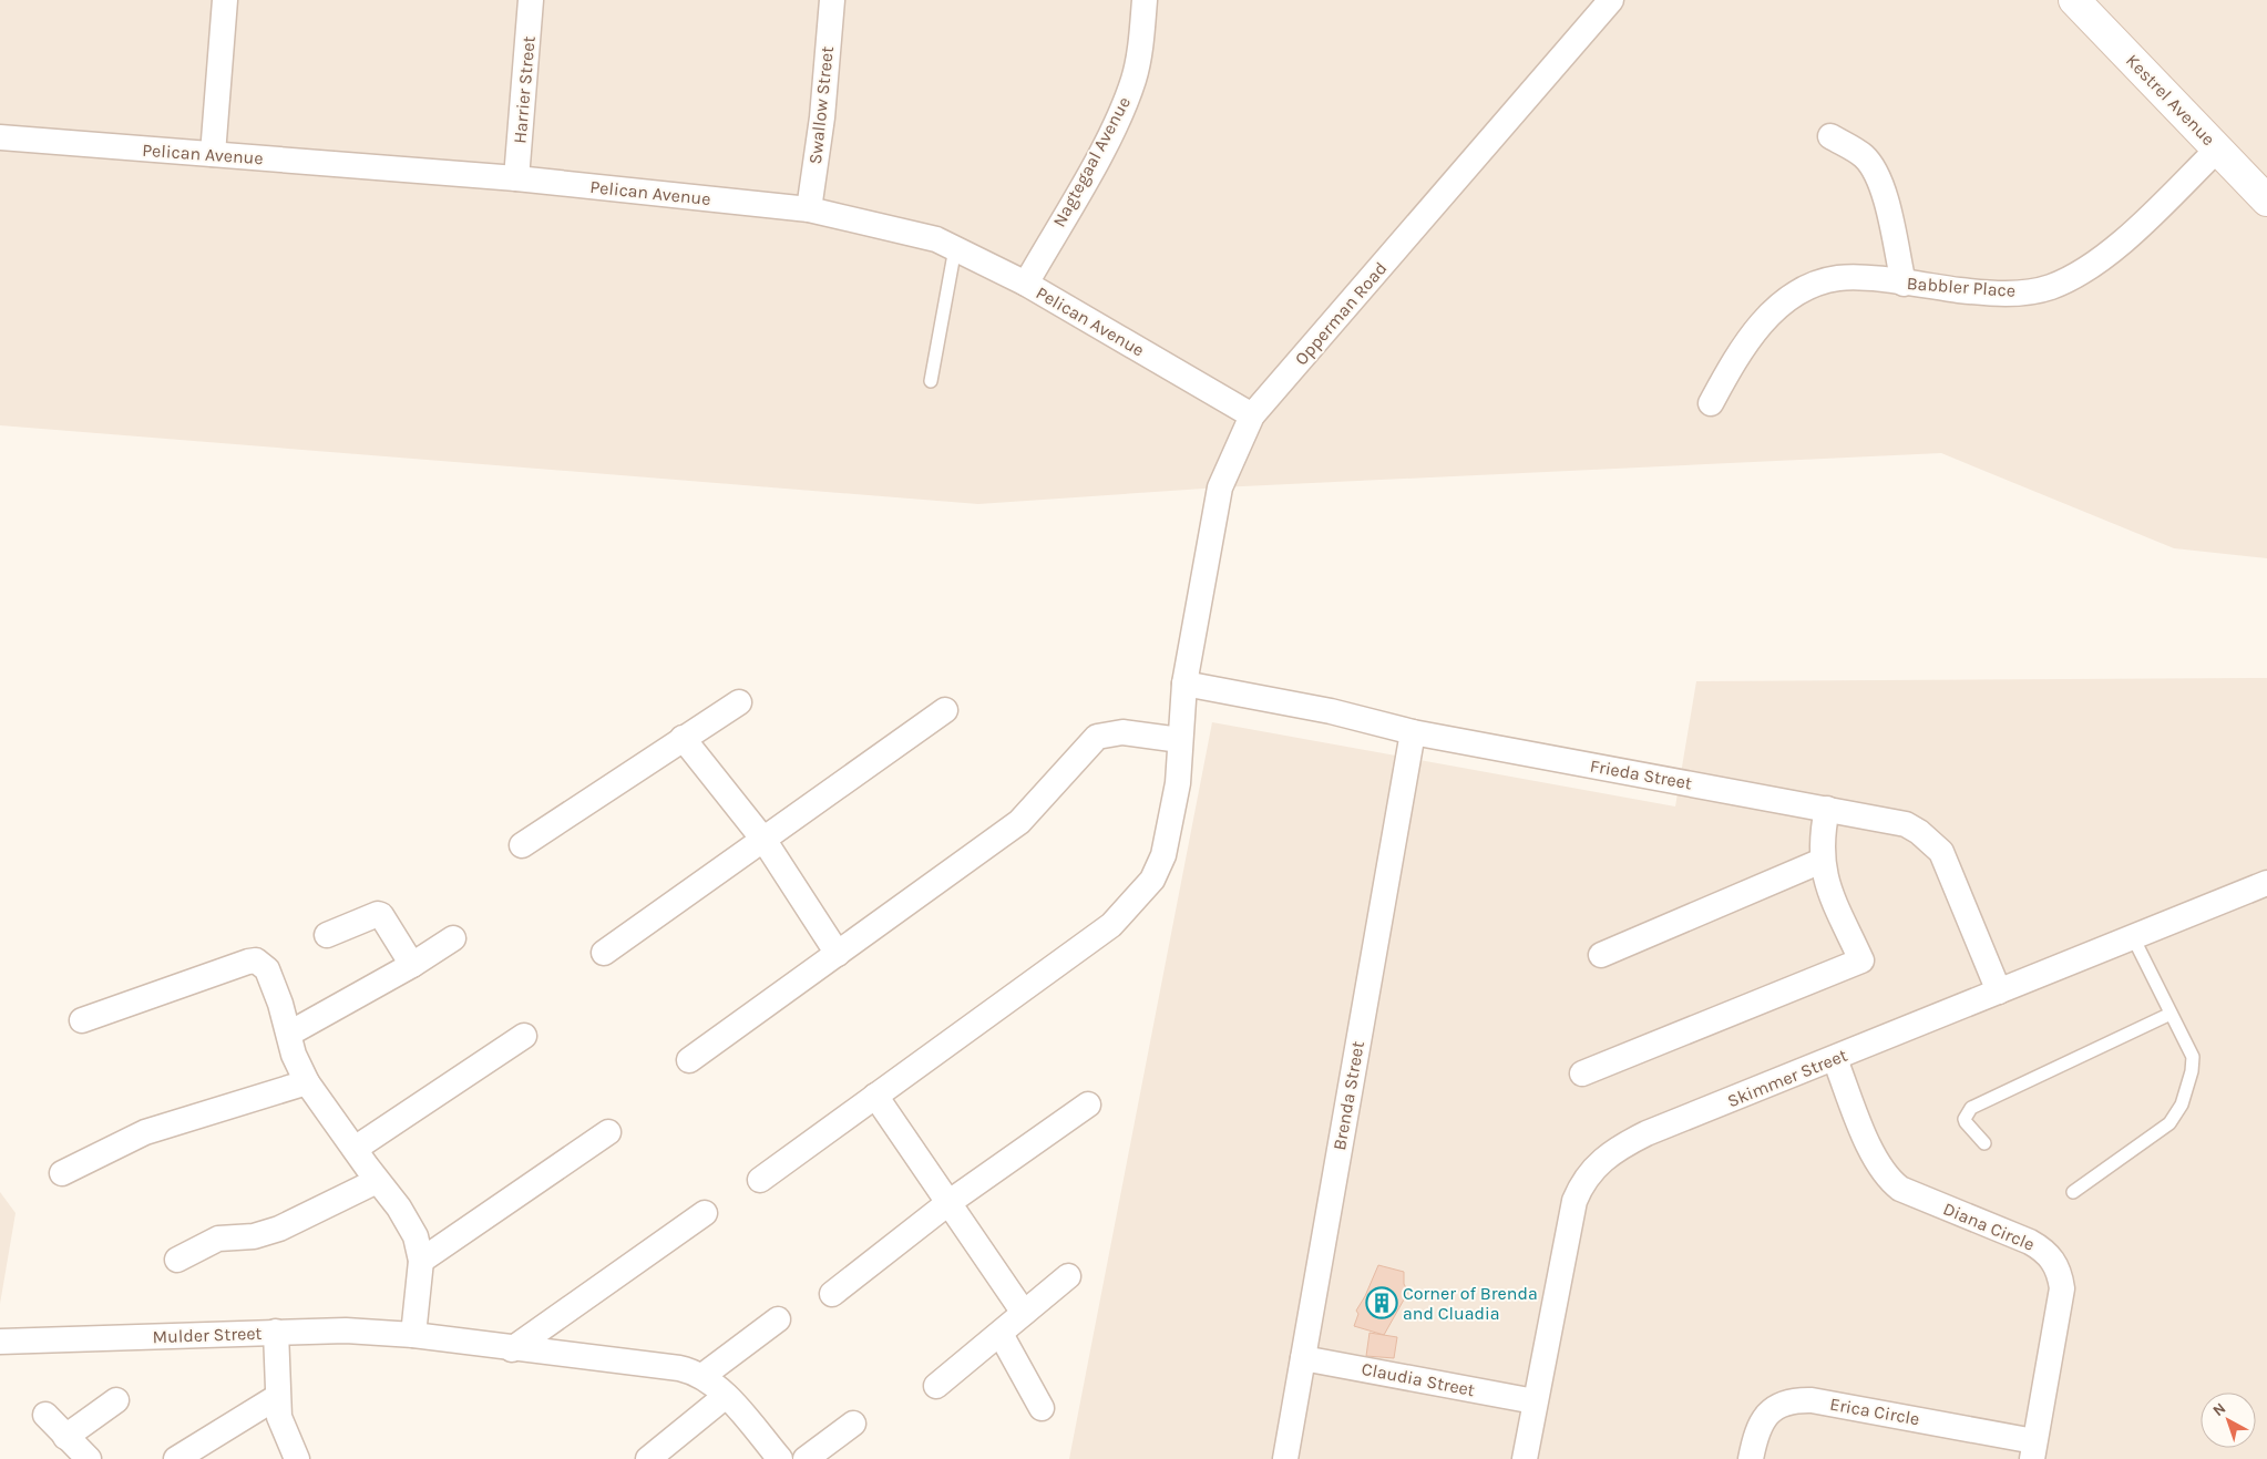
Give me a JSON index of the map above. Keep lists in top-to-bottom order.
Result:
{
  "streets": {
    "street": [
      "Harrier Street",
      "Kestrel Avenue",
      "Swallow Street",
      "Pelican Avenue",
      "Nagtegaal Avenue",
      "Babbler Place",
      "Opperman Road",
      "Frieda Street",
      "Skimmer Street",
      "Brenda Street",
      "Diana Circle",
      "Mulder Street",
      "Claudia Street",
      "Erica Circle"
    ]
  },
  "crossings": [
    ["Harrier Street", "Pelican Avenue"],
    ["Kestrel Avenue", "Babbler Place"],
    ["Swallow Street", "Pelican Avenue"],
    ["Pelican Avenue", "Nagtegaal Avenue"],
    ["Pelican Avenue", "Opperman Road"],
    ["Opperman Road", "Frieda Street"],
    ["Frieda Street", "Skimmer Street"],
    ["Frieda Street", "Brenda Street"],
    ["Skimmer Street", "Diana Circle"],
    ["Skimmer Street", "Claudia Street"],
    ["Brenda Street", "Claudia Street"],
    ["Diana Circle", "Erica Circle"]
  ],
  "places": {
    "building": ["Corner of Brenda and Cluadia"]
  },
  "north": "top left"
}
